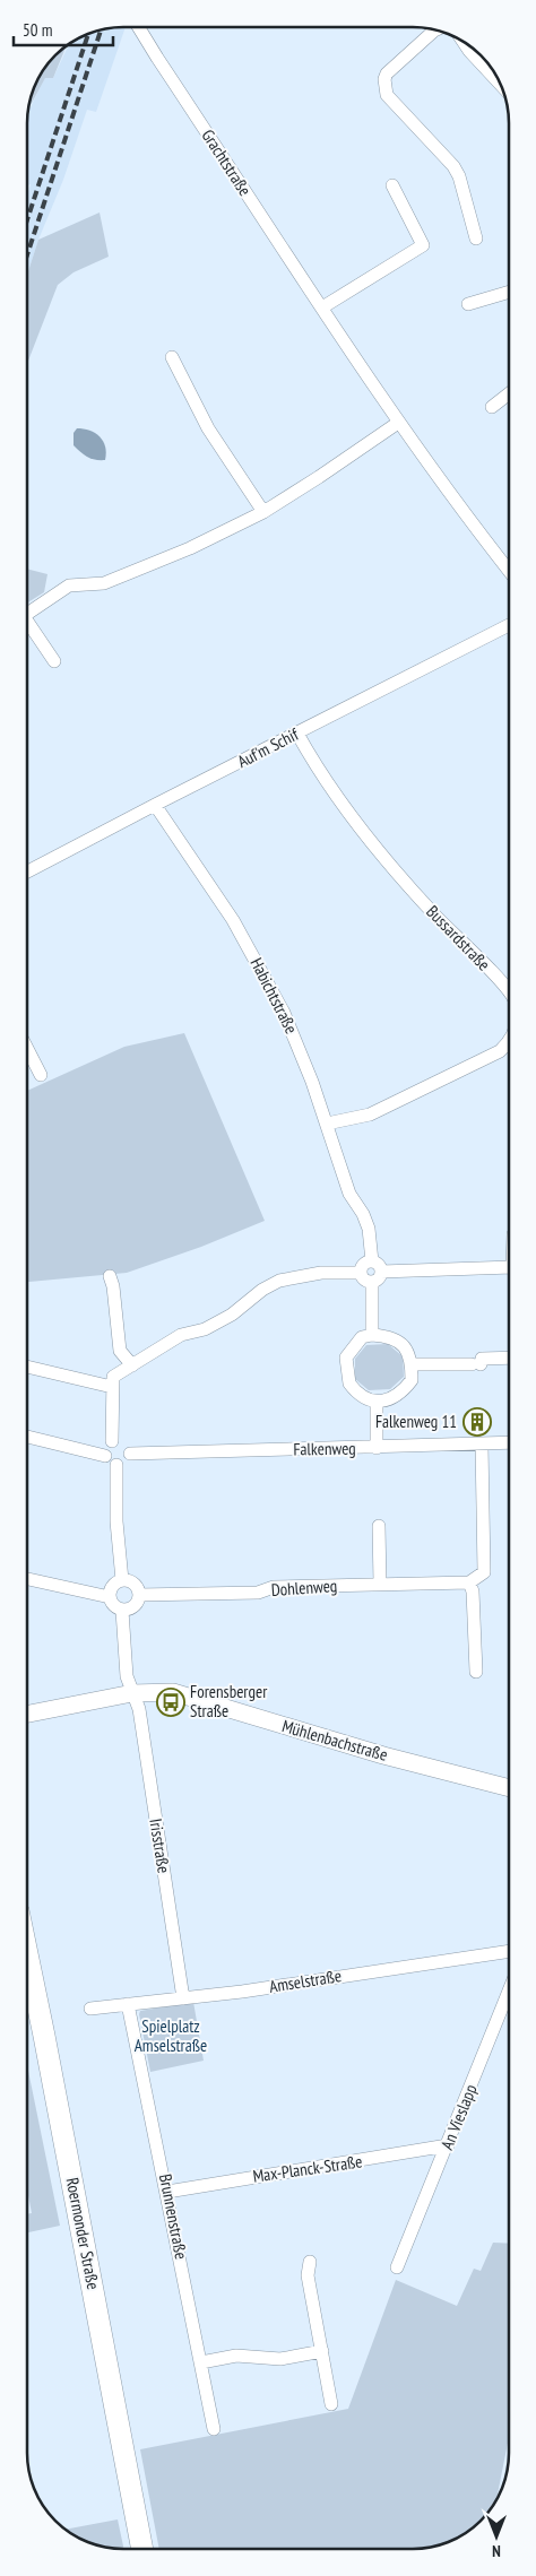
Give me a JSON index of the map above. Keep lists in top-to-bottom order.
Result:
{
  "streets": {
    "main road": ["Roermonder Straße"],
    "street": [
      "Grachtstraße",
      "Auf'm Schif",
      "Bussardstraße",
      "Habichtstraße",
      "Falkenweg",
      "Dohlenweg",
      "Mühlenbachstraße",
      "Irisstraße",
      "Amselstraße",
      "An Vieslapp",
      "Max-Planck-Straße",
      "Brunnenstraße"
    ]
  },
  "crossings": [
    ["Auf'm Schif", "Bussardstraße"],
    ["Auf'm Schif", "Habichtstraße"],
    ["Bussardstraße", "Habichtstraße"],
    ["Dohlenweg", "Irisstraße"],
    ["Mühlenbachstraße", "Irisstraße"],
    ["Irisstraße", "Amselstraße"],
    ["Amselstraße", "Brunnenstraße"],
    ["An Vieslapp", "Max-Planck-Straße"],
    ["Max-Planck-Straße", "Brunnenstraße"]
  ],
  "parks": ["Spielplatz Amselstraße"],
  "places": {
    "building": ["Falkenweg 11"],
    "bus stop": ["Forensberger Straße"]
  },
  "scale_bar": "50 m",
  "north": "bottom"
}
